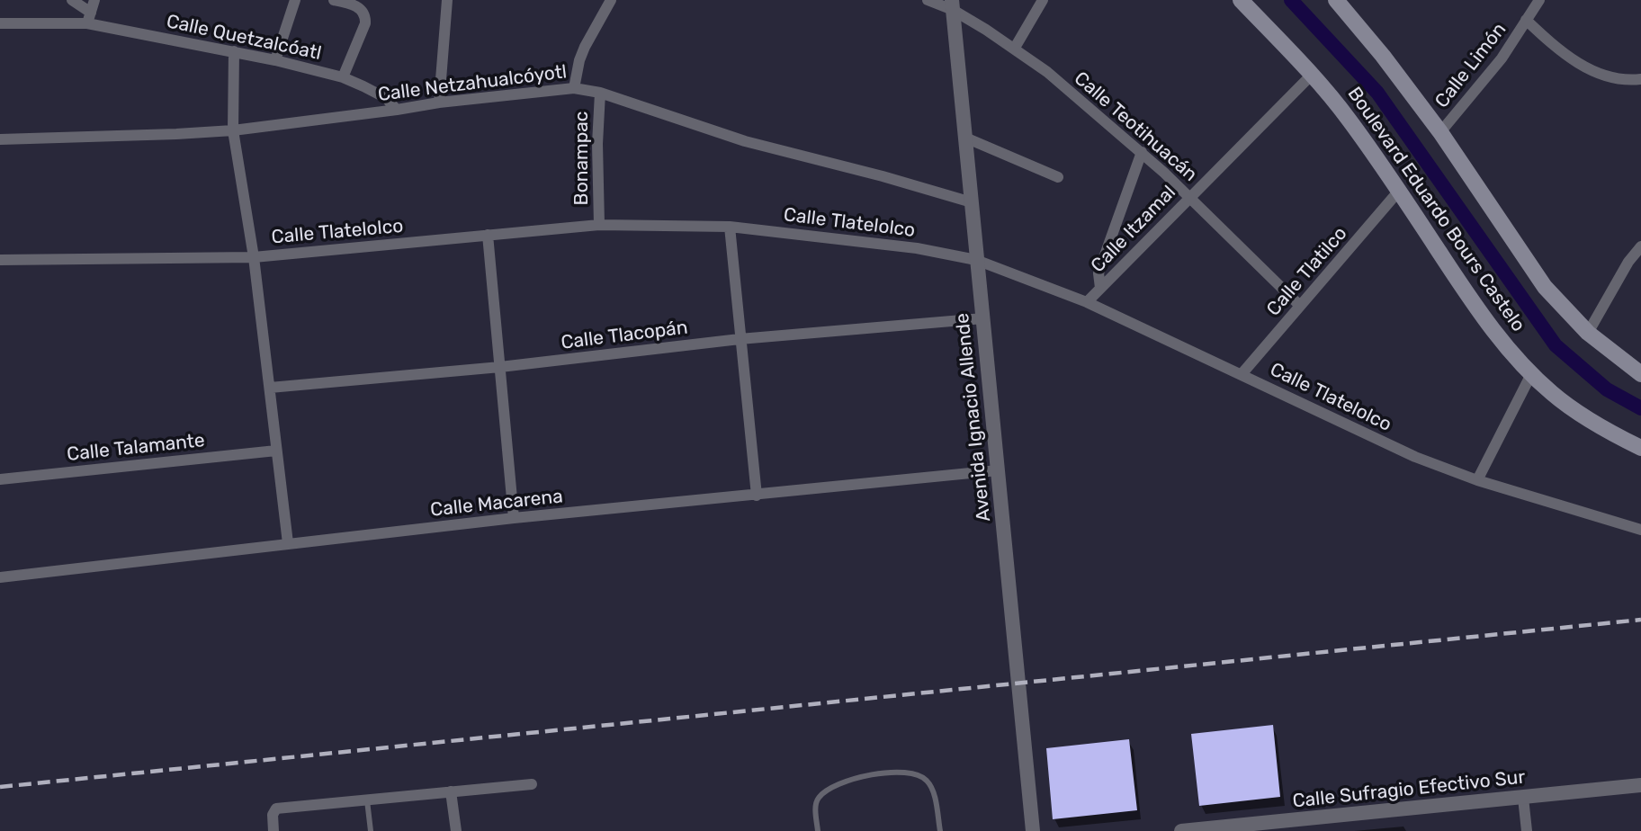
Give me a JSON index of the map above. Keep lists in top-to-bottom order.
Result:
{
  "streets": {
    "main road": ["Boulevard Eduardo Bours Castelo"],
    "street": [
      "Calle Quetzalcóatl",
      "Calle Limón",
      "Calle Netzahualcóyotl",
      "Calle Teotihuacán",
      "Bonampac",
      "Calle Tlatelolco",
      "Calle Itzamal",
      "Calle Tlatilco",
      "Calle Tlacopán",
      "Avenida Ignacio Allende",
      "Calle Talamante",
      "Calle Macarena",
      "Calle Sufragio Efectivo Sur"
    ]
  },
  "crossings": [
    ["Calle Quetzalcóatl", "Calle Netzahualcóyotl"],
    ["Calle Netzahualcóyotl", "Bonampac"],
    ["Calle Netzahualcóyotl", "Avenida Ignacio Allende"],
    ["Calle Teotihuacán", "Calle Itzamal"],
    ["Calle Teotihuacán", "Calle Tlatilco"],
    ["Calle Teotihuacán", "Avenida Ignacio Allende"],
    ["Bonampac", "Calle Tlatelolco"],
    ["Boulevard Eduardo Bours Castelo", "Calle Itzamal"],
    ["Boulevard Eduardo Bours Castelo", "Calle Tlatilco"],
    ["Calle Tlatelolco", "Calle Itzamal"],
    ["Calle Tlatelolco", "Calle Tlatilco"],
    ["Calle Tlatelolco", "Avenida Ignacio Allende"],
    ["Calle Tlacopán", "Avenida Ignacio Allende"],
    ["Avenida Ignacio Allende", "Calle Macarena"]
  ]
}
